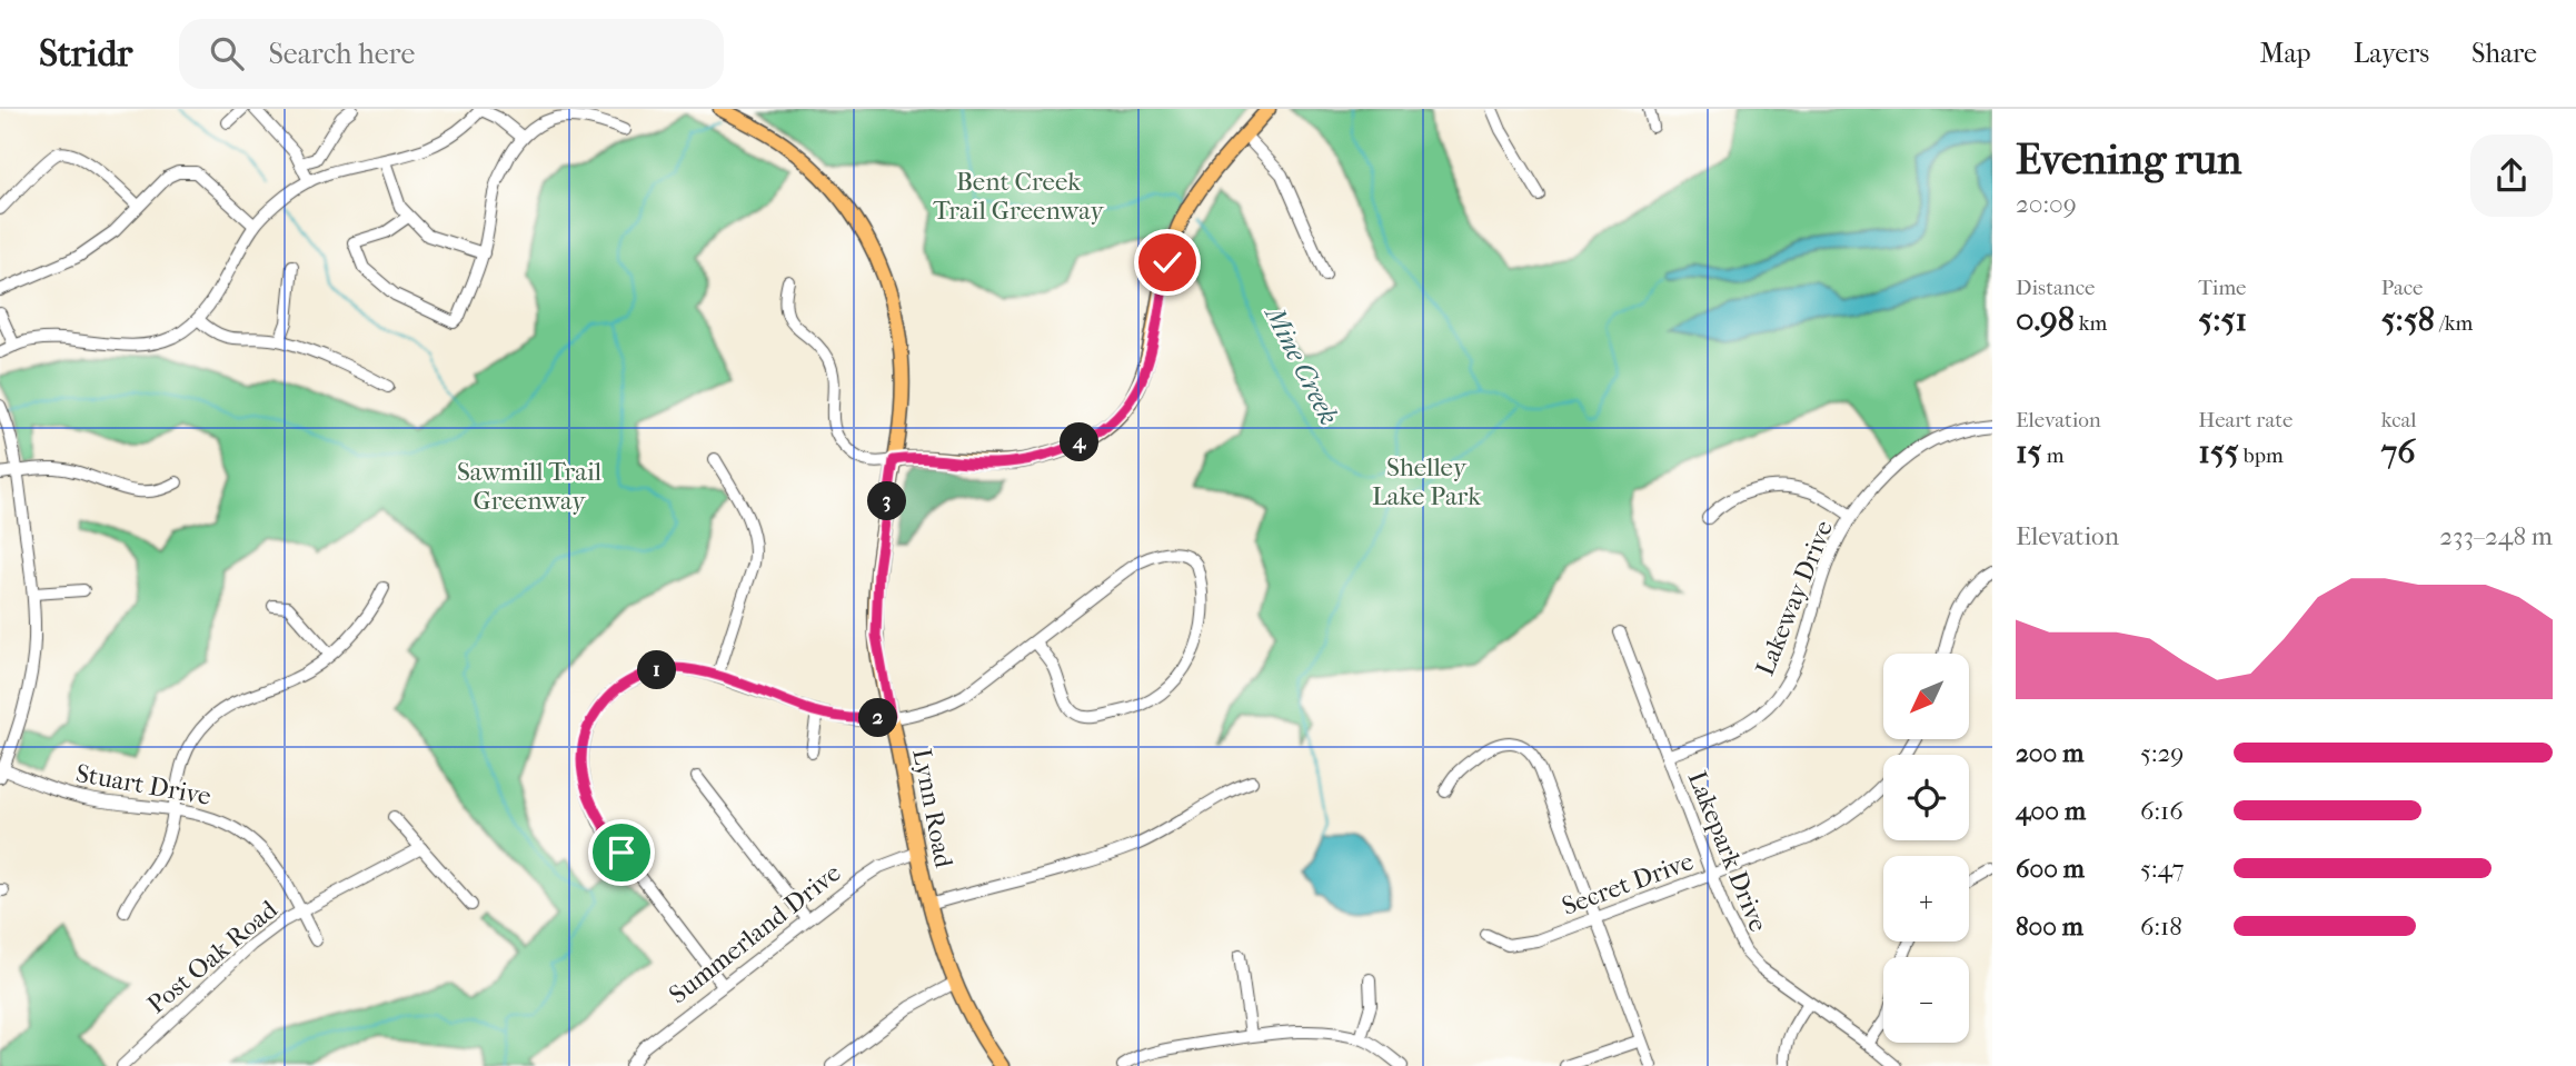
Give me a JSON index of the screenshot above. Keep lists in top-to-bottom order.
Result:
{
  "streets": {
    "main road": ["Lynn Road"],
    "street": [
      "Lakeway Drive",
      "Stuart Drive",
      "Lakepark Drive",
      "Secret Drive",
      "Summerland Drive",
      "Post Oak Road"
    ]
  },
  "crossings": [
    ["Lakeway Drive", "Lakepark Drive"],
    ["Stuart Drive", "Post Oak Road"],
    ["Lynn Road", "Summerland Drive"],
    ["Lakepark Drive", "Secret Drive"]
  ],
  "water": ["Mine Creek"],
  "parks": ["Bent Creek Trail Greenway", "Shelley Lake Park", "Sawmill Trail Greenway"],
  "north": "bottom left",
  "page": {
    "header": "Stridr",
    "search": "Search here",
    "nav": ["Map", "Layers", "Share"],
    "heading": ["Evening run", "20:09"],
    "stats": [
      ["Distance", "0.98 km"],
      ["Time", "5:51"],
      ["Pace", "5:58 /km"],
      ["Elevation", "15 m"],
      ["Heart rate", "155 bpm"],
      ["kcal", "76"]
    ],
    "pins": [
      "4",
      "3",
      "1",
      "2"
    ],
    "chart": ["Elevation", "233–248 m"],
    "map_buttons": ["+", "−"],
    "list": [
      {
        "name": "200 m",
        "note": "5:29"
      },
      {
        "name": "400 m",
        "note": "6:16"
      },
      {
        "name": "600 m",
        "note": "5:47"
      },
      {
        "name": "800 m",
        "note": "6:18"
      }
    ]
  }
}
